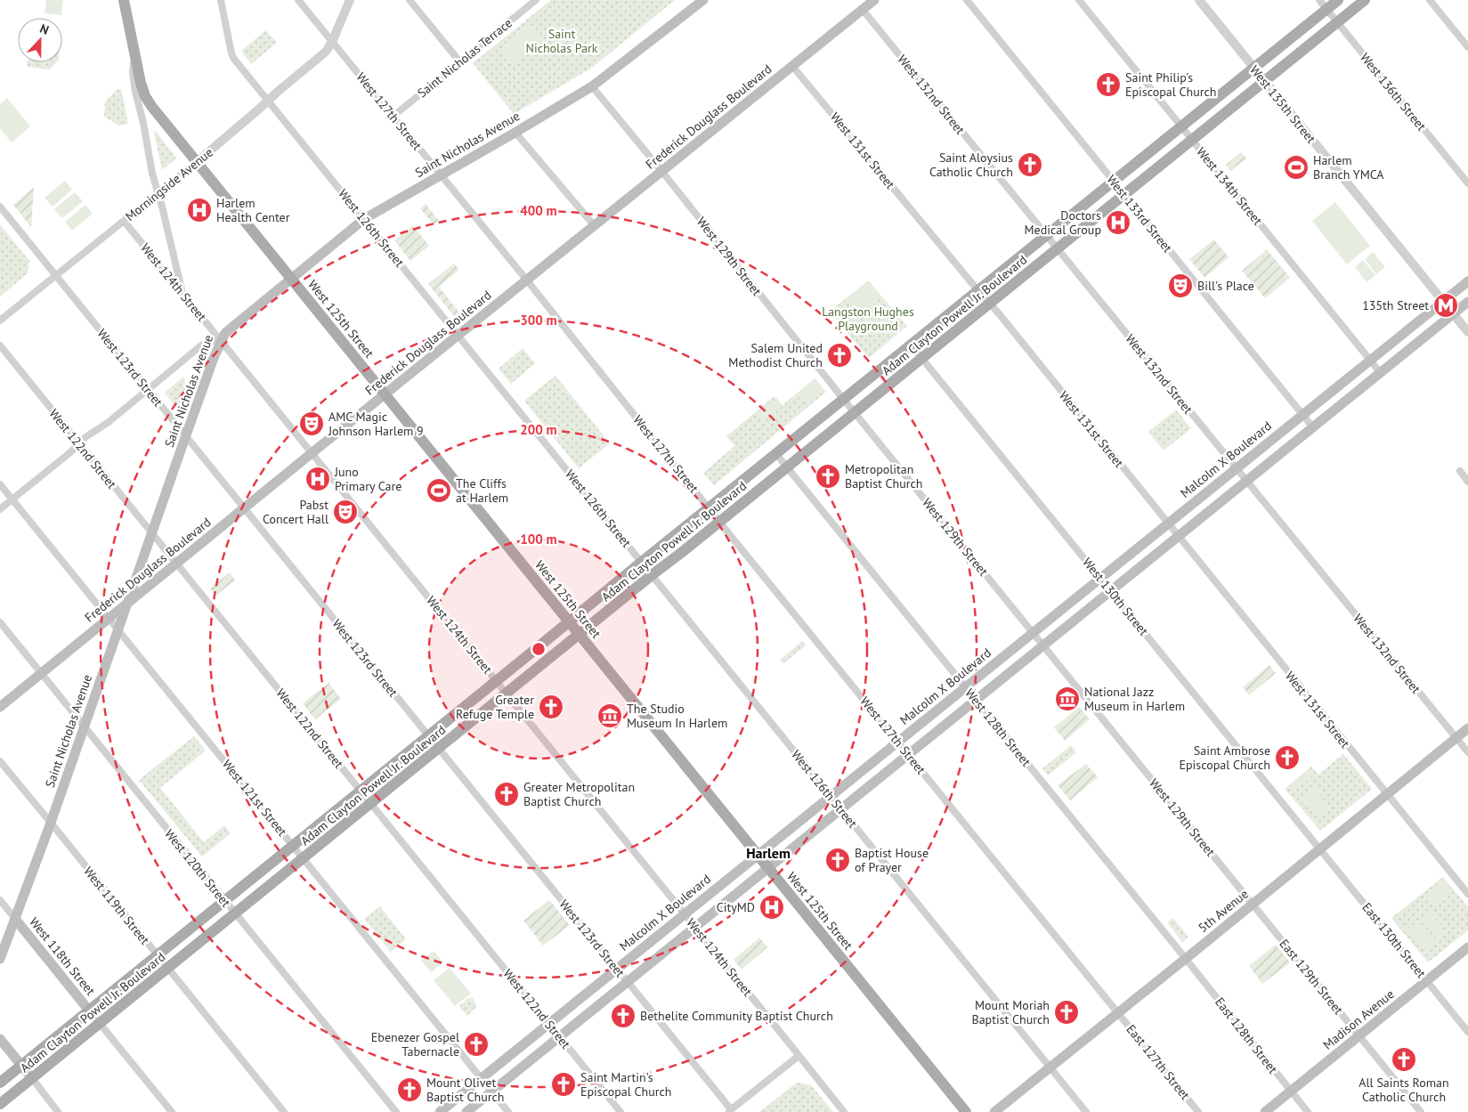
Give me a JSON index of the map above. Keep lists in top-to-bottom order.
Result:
{
  "streets": {
    "main road": [
      "Frederick Douglass Boulevard",
      "Saint Nicholas Avenue",
      "Adam Clayton Powell Jr. Boulevard",
      "West 125th Street",
      "Malcolm X Boulevard",
      "5th Avenue",
      "West 118th Street",
      "Madison Avenue"
    ],
    "street": [
      "Saint Nicholas Terrace",
      "West 136th Street",
      "West 132nd Street",
      "West 135th Street",
      "West 127th Street",
      "West 131st Street",
      "Morningside Avenue",
      "West 134th Street",
      "West 133rd Street",
      "West 126th Street",
      "West 129th Street",
      "West 124th Street",
      "West 123rd Street",
      "West 122nd Street",
      "West 130th Street",
      "West 128th Street",
      "West 121st Street",
      "West 120th Street",
      "West 119th Street",
      "East 130th Street",
      "East 129th Street",
      "East 128th Street",
      "East 127th Street"
    ]
  },
  "crossings": [
    ["Saint Nicholas Terrace", "West 127th Street"],
    ["West 136th Street", "Adam Clayton Powell Jr. Boulevard"],
    ["West 132nd Street", "Frederick Douglass Boulevard"],
    ["West 132nd Street", "Adam Clayton Powell Jr. Boulevard"],
    ["West 132nd Street", "Malcolm X Boulevard"],
    ["West 132nd Street", "5th Avenue"],
    ["West 135th Street", "Adam Clayton Powell Jr. Boulevard"],
    ["West 135th Street", "Malcolm X Boulevard"],
    ["West 127th Street", "Frederick Douglass Boulevard"],
    ["West 127th Street", "Saint Nicholas Avenue"],
    ["West 127th Street", "Morningside Avenue"],
    ["West 127th Street", "Adam Clayton Powell Jr. Boulevard"],
    ["West 127th Street", "Malcolm X Boulevard"],
    ["West 127th Street", "5th Avenue"],
    ["West 127th Street", "East 127th Street"],
    ["Frederick Douglass Boulevard", "Saint Nicholas Avenue"],
    ["Frederick Douglass Boulevard", "West 131st Street"],
    ["Frederick Douglass Boulevard", "West 126th Street"],
    ["Frederick Douglass Boulevard", "West 129th Street"],
    ["Frederick Douglass Boulevard", "West 124th Street"],
    ["Frederick Douglass Boulevard", "West 125th Street"],
    ["Frederick Douglass Boulevard", "West 123rd Street"],
    ["Frederick Douglass Boulevard", "West 122nd Street"],
    ["Frederick Douglass Boulevard", "West 121st Street"],
    ["Frederick Douglass Boulevard", "West 120th Street"],
    ["Saint Nicholas Avenue", "West 126th Street"],
    ["Saint Nicholas Avenue", "West 129th Street"],
    ["Saint Nicholas Avenue", "West 124th Street"],
    ["Saint Nicholas Avenue", "West 125th Street"],
    ["Saint Nicholas Avenue", "West 123rd Street"],
    ["Saint Nicholas Avenue", "West 122nd Street"],
    ["Saint Nicholas Avenue", "West 121st Street"],
    ["Saint Nicholas Avenue", "West 120th Street"],
    ["Saint Nicholas Avenue", "West 119th Street"],
    ["Saint Nicholas Avenue", "West 118th Street"],
    ["West 131st Street", "Adam Clayton Powell Jr. Boulevard"],
    ["West 131st Street", "Malcolm X Boulevard"],
    ["West 131st Street", "5th Avenue"],
    ["Morningside Avenue", "West 126th Street"],
    ["Morningside Avenue", "West 124th Street"],
    ["Morningside Avenue", "West 125th Street"],
    ["Morningside Avenue", "West 123rd Street"],
    ["West 134th Street", "Adam Clayton Powell Jr. Boulevard"],
    ["West 134th Street", "Malcolm X Boulevard"],
    ["West 133rd Street", "Adam Clayton Powell Jr. Boulevard"],
    ["West 133rd Street", "Malcolm X Boulevard"],
    ["West 126th Street", "Adam Clayton Powell Jr. Boulevard"],
    ["West 126th Street", "Malcolm X Boulevard"],
    ["West 126th Street", "5th Avenue"],
    ["West 129th Street", "Adam Clayton Powell Jr. Boulevard"],
    ["West 129th Street", "Malcolm X Boulevard"],
    ["West 129th Street", "5th Avenue"],
    ["West 129th Street", "East 129th Street"],
    ["West 124th Street", "Adam Clayton Powell Jr. Boulevard"],
    ["West 124th Street", "West 125th Street"],
    ["West 124th Street", "Malcolm X Boulevard"],
    ["Adam Clayton Powell Jr. Boulevard", "West 125th Street"],
    ["Adam Clayton Powell Jr. Boulevard", "West 123rd Street"],
    ["Adam Clayton Powell Jr. Boulevard", "West 122nd Street"],
    ["Adam Clayton Powell Jr. Boulevard", "West 130th Street"],
    ["Adam Clayton Powell Jr. Boulevard", "West 128th Street"],
    ["Adam Clayton Powell Jr. Boulevard", "West 121st Street"],
    ["Adam Clayton Powell Jr. Boulevard", "West 120th Street"],
    ["Adam Clayton Powell Jr. Boulevard", "West 119th Street"],
    ["Adam Clayton Powell Jr. Boulevard", "West 118th Street"],
    ["West 125th Street", "Malcolm X Boulevard"],
    ["West 123rd Street", "Malcolm X Boulevard"],
    ["West 122nd Street", "Malcolm X Boulevard"],
    ["Malcolm X Boulevard", "West 130th Street"],
    ["Malcolm X Boulevard", "West 128th Street"],
    ["Malcolm X Boulevard", "West 121st Street"],
    ["West 130th Street", "5th Avenue"],
    ["West 130th Street", "East 130th Street"],
    ["West 128th Street", "5th Avenue"],
    ["West 128th Street", "East 128th Street"],
    ["5th Avenue", "East 130th Street"],
    ["5th Avenue", "East 129th Street"],
    ["5th Avenue", "East 128th Street"],
    ["5th Avenue", "East 127th Street"],
    ["East 130th Street", "Madison Avenue"],
    ["East 129th Street", "Madison Avenue"],
    ["Madison Avenue", "East 128th Street"]
  ],
  "districts": ["Harlem"],
  "parks": ["Saint Nicholas Park", "Langston Hughes Playground"],
  "places": {
    "church": [
      "Saint Philip's Episcopal Church",
      "Saint Aloysius Catholic Church",
      "Salem United Methodist Church",
      "Metropolitan Baptist Church",
      "Greater Refuge Temple",
      "Saint Ambrose Episcopal Church",
      "Greater Metropolitan Baptist Church",
      "Baptist House of Prayer",
      "Mount Moriah Baptist Church",
      "Bethelite Community Baptist Church",
      "Ebenezer Gospel Tabernacle",
      "All Saints Roman Catholic Church",
      "Saint Martin's Episcopal Church",
      "Mount Olivet Baptist Church"
    ],
    "sports": ["Harlem Branch YMCA", "The Cliffs at Harlem"],
    "hospital": [
      "Harlem Health Center",
      "Doctors Medical Group",
      "Juno Primary Care",
      "CityMD"
    ],
    "theatre": ["Bill's Place", "AMC Magic Johnson Harlem 9", "Pabst Concert Hall"],
    "metro station": ["135th Street"],
    "museum": ["National Jazz Museum in Harlem", "The Studio Museum In Harlem"]
  },
  "north": "top",
  "rings": [
    "400 m",
    "300 m",
    "200 m",
    "100 m"
  ]
}
